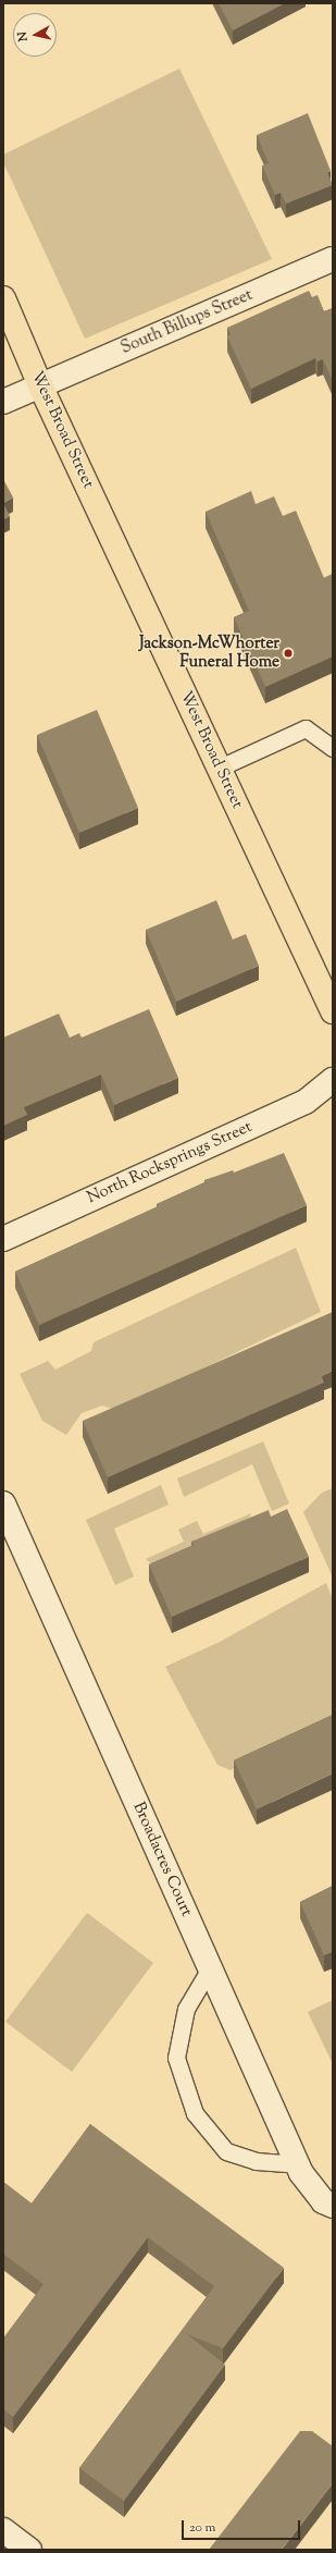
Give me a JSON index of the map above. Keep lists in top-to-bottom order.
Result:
{
  "streets": {
    "main road": ["West Broad Street"],
    "street": ["South Billups Street", "North Rocksprings Street", "Broadacres Court"]
  },
  "crossings": [
    ["South Billups Street", "West Broad Street"]
  ],
  "places": ["Jackson-McWhorter Funeral Home"],
  "scale_bar": "20 m",
  "north": "left"
}
